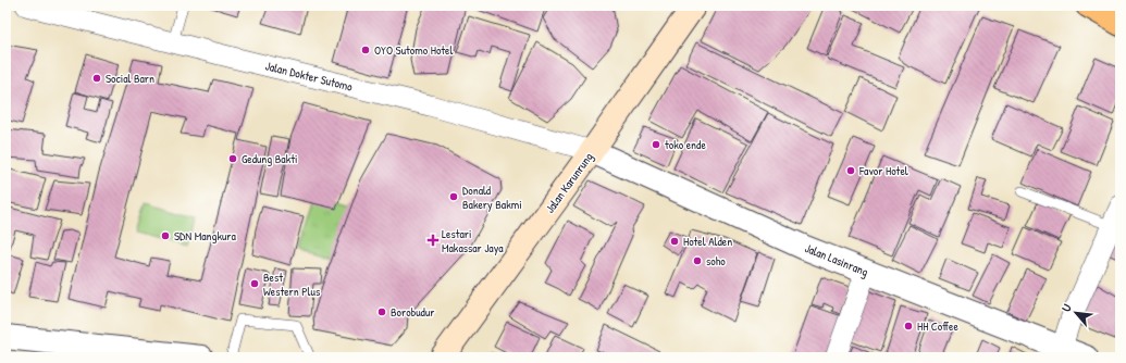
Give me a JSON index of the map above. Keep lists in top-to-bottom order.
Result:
{
  "streets": {
    "main road": ["Jalan Karunrung"],
    "street": ["Jalan Dokter Sutomo", "Jalan Lasinrang"]
  },
  "crossings": [
    ["Jalan Dokter Sutomo", "Jalan Karunrung"],
    ["Jalan Dokter Sutomo", "Jalan Lasinrang"],
    ["Jalan Karunrung", "Jalan Lasinrang"]
  ],
  "places": {
    "other": [
      "OYO Sutomo Hotel",
      "Social Barn",
      "toko ende",
      "Gedung Bakti",
      "Favor Hotel",
      "Donald Bakery Bakmi",
      "SDN Mangkura",
      "Hotel Alden",
      "soho",
      "Best Western Plus",
      "Borobudur",
      "HH Coffee"
    ],
    "health": ["Lestari Makassar Jaya"]
  },
  "north": "top left"
}
